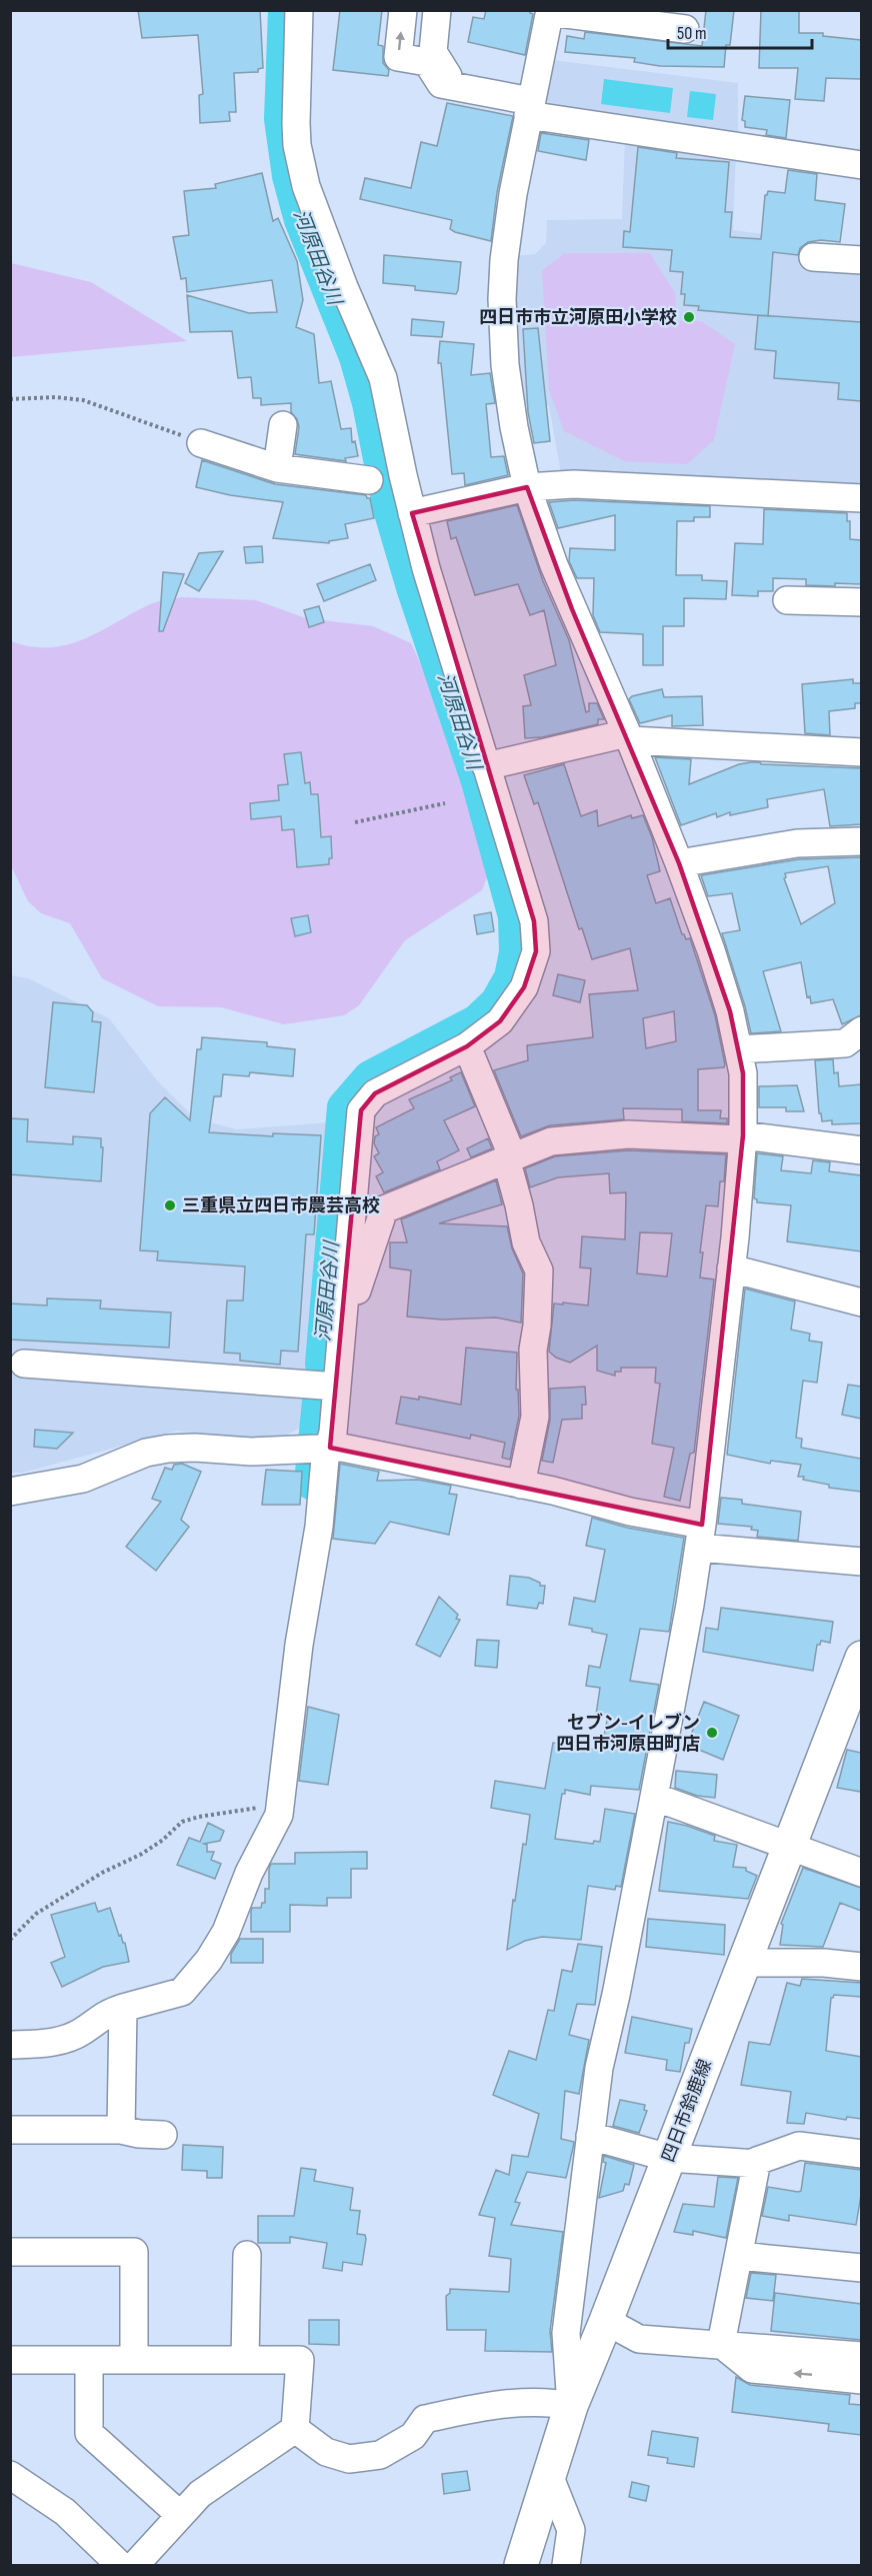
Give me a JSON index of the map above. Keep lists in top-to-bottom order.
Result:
{
  "streets": {
    "main road": ["四日市鈴鹿線"]
  },
  "water": ["河原田谷川"],
  "places": ["四日市市立河原田小学校", "三重県立四日市農芸高校", "セブン-イレブン 四日市河原田町店"],
  "scale_bar": "50 m"
}
